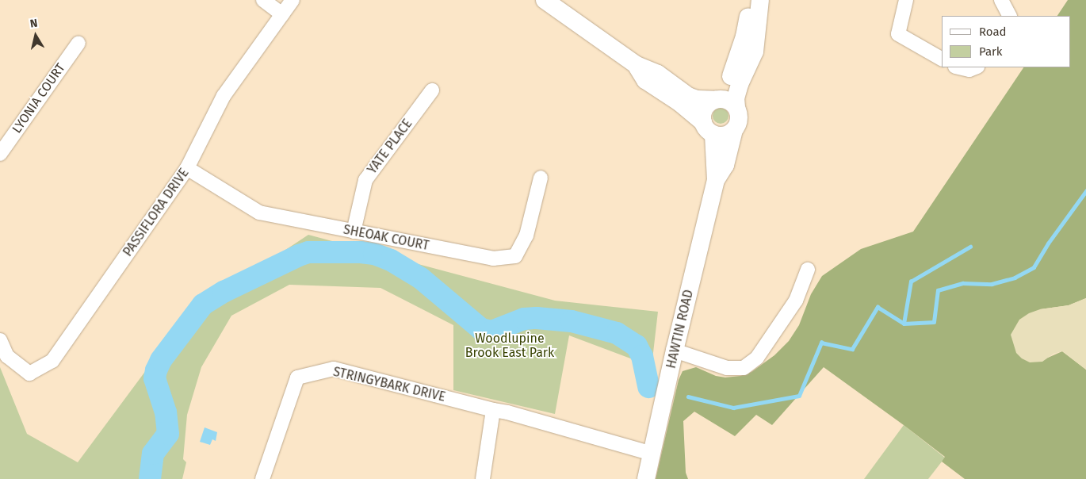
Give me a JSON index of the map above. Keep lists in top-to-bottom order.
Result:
{
  "streets": {
    "main road": ["HAWTIN ROAD"],
    "street": [
      "LYONIA COURT",
      "YATE PLACE",
      "PASSIFLORA DRIVE",
      "SHEOAK COURT",
      "STRINGYBARK DRIVE"
    ]
  },
  "crossings": [
    ["YATE PLACE", "SHEOAK COURT"],
    ["PASSIFLORA DRIVE", "SHEOAK COURT"],
    ["HAWTIN ROAD", "STRINGYBARK DRIVE"]
  ],
  "parks": ["Woodlupine Brook East Park"],
  "legend": ["Road", "Park"],
  "north": "top"
}
